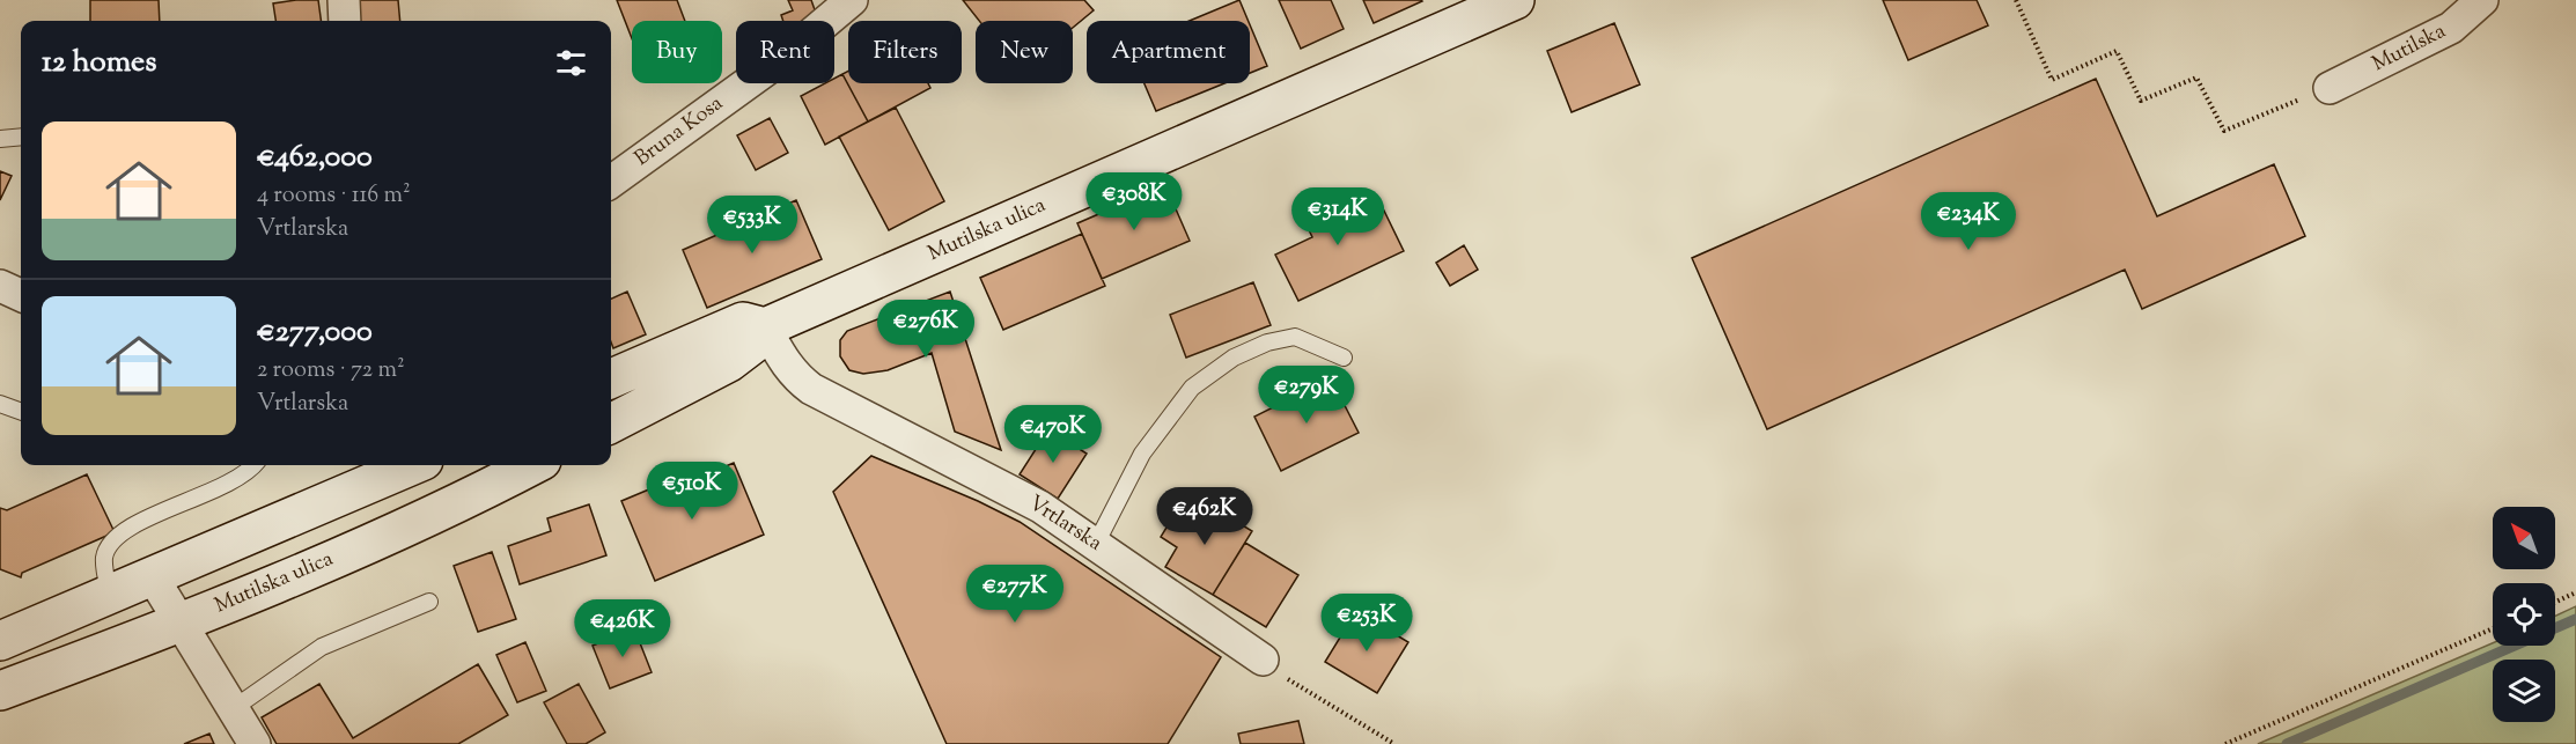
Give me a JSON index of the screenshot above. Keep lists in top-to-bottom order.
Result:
{
  "streets": {
    "main road": ["Mutilska ulica"],
    "street": ["Mutilska", "Bruna Kosa", "Vrtlarska"]
  },
  "crossings": [
    ["Mutilska ulica", "Vrtlarska"]
  ],
  "north": "top left",
  "page": {
    "chip": [
      "Buy",
      "Rent",
      "Filters",
      "New",
      "Apartment"
    ],
    "heading": "12 homes",
    "list": [
      {
        "name": "€462,000",
        "note": "4 rooms · 116 m² · Vrtlarska"
      },
      {
        "name": "€277,000",
        "note": "2 rooms · 72 m² · Vrtlarska"
      }
    ],
    "price": [
      "€308K",
      "€314K",
      "€234K",
      "€533K",
      "€276K",
      "€279K",
      "€470K",
      "€510K",
      "€462K",
      "€277K",
      "€253K",
      "€426K"
    ]
  }
}
